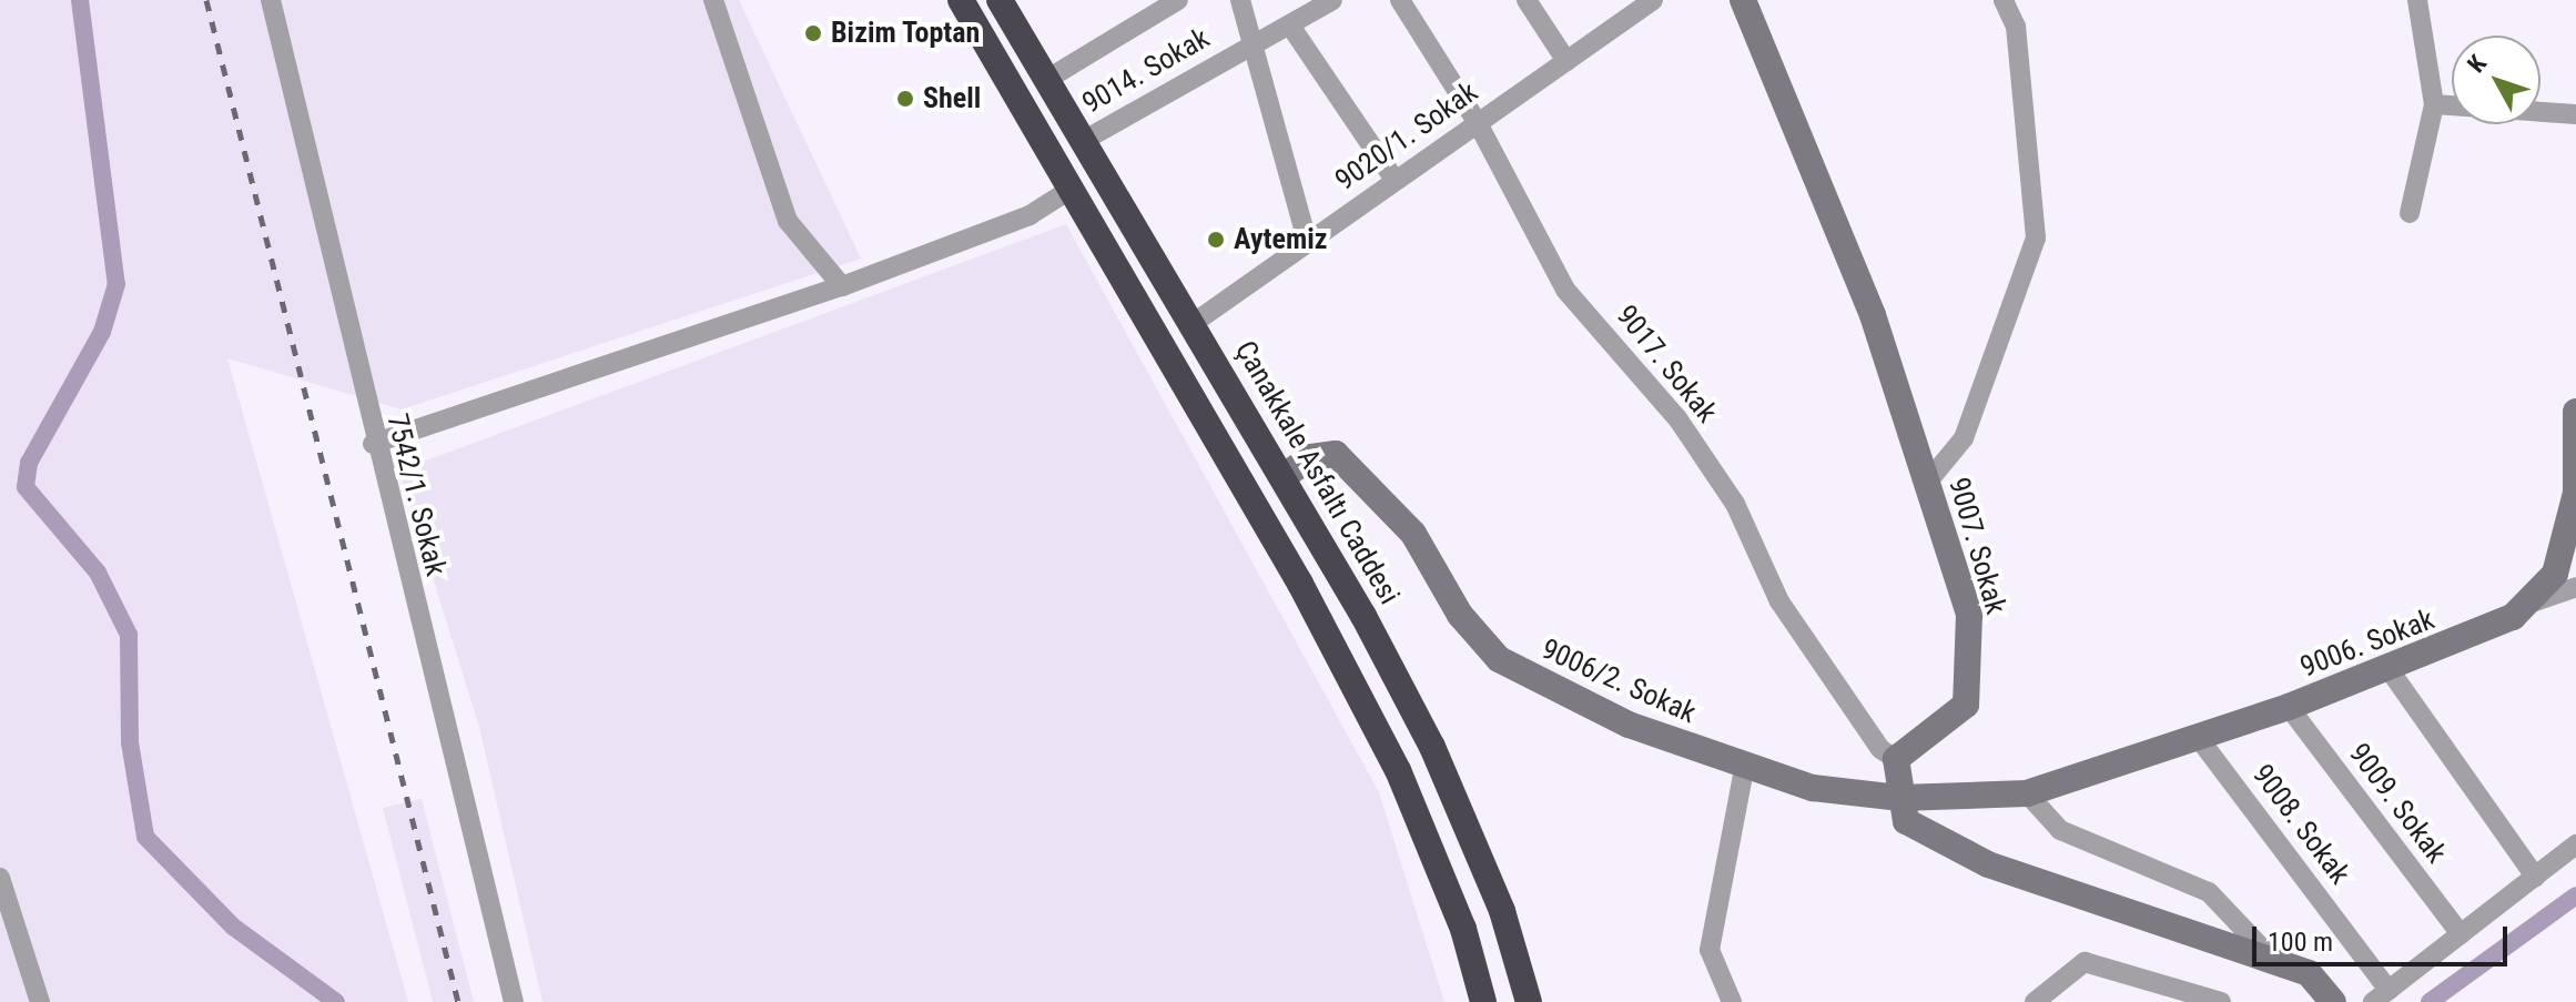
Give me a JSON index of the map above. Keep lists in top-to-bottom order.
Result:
{
  "streets": {
    "highway": ["Çanakkale Asfaltı Caddesi"],
    "street": [
      "9014. Sokak",
      "9020/1. Sokak",
      "9017. Sokak",
      "7542/1. Sokak",
      "9007. Sokak",
      "9006. Sokak",
      "9006/2. Sokak",
      "9009. Sokak",
      "9008. Sokak"
    ]
  },
  "crossings": [
    ["9014. Sokak", "Çanakkale Asfaltı Caddesi"],
    ["9020/1. Sokak", "9017. Sokak"],
    ["9020/1. Sokak", "Çanakkale Asfaltı Caddesi"],
    ["9017. Sokak", "9007. Sokak"],
    ["Çanakkale Asfaltı Caddesi", "9006/2. Sokak"],
    ["9006. Sokak", "9006/2. Sokak"],
    ["9006. Sokak", "9009. Sokak"],
    ["9006. Sokak", "9008. Sokak"]
  ],
  "places": ["Bizim Toptan", "Shell", "Aytemiz"],
  "scale_bar": "100 m",
  "north": "top left"
}
